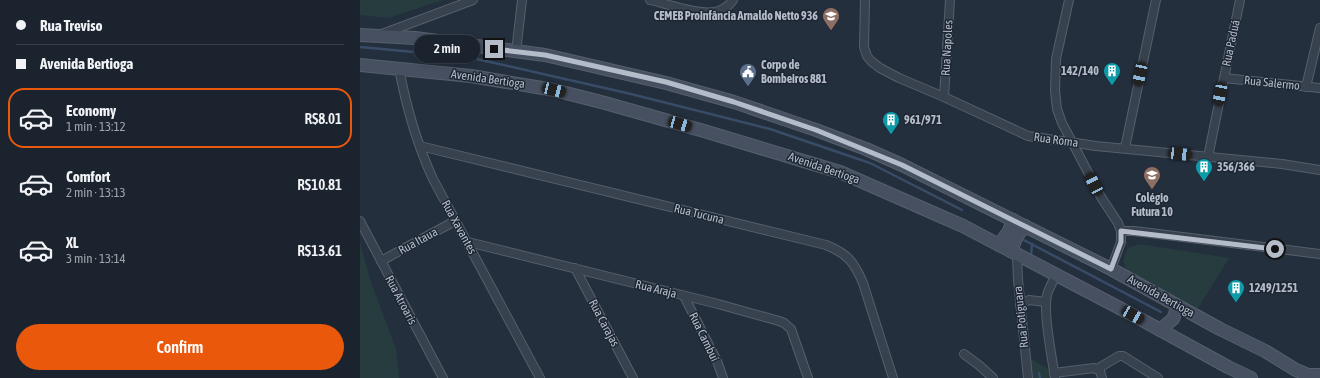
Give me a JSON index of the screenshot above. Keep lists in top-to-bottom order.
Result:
{
  "streets": {
    "street": [
      "Rua Paduá",
      "Rua Napoles",
      "Avenida Bertioga",
      "Rua Salermo",
      "Rua Roma",
      "Rua Tucuna",
      "Rua Xavantes",
      "Rua Itaua",
      "Rua Araja",
      "Rua Atroaris",
      "Rua Potiguara",
      "Rua Carajas",
      "Rua Cambuí"
    ]
  },
  "crossings": [
    ["Rua Paduá", "Rua Salermo"],
    ["Rua Paduá", "Rua Roma"],
    ["Rua Napoles", "Rua Roma"],
    ["Avenida Bertioga", "Rua Xavantes"],
    ["Avenida Bertioga", "Rua Potiguara"],
    ["Rua Tucuna", "Rua Xavantes"],
    ["Rua Xavantes", "Rua Itaua"],
    ["Rua Xavantes", "Rua Araja"],
    ["Rua Itaua", "Rua Atroaris"],
    ["Rua Araja", "Rua Carajas"],
    ["Rua Araja", "Rua Cambuí"]
  ],
  "places": {
    "school or university": ["CEMEB Proinfância Arnaldo Netto 936", "Colégio Futura 10"],
    "building": [
      "142/140",
      "961/971",
      "356/366",
      "1249/1251"
    ],
    "public building": ["Corpo de Bombeiros 881"]
  },
  "page": {
    "banner": ["Rua Treviso", "Avenida Bertioga"],
    "bubble": "2 min",
    "list": [
      {
        "name": "Economy",
        "note": "1 min · 13:12",
        "value": "R$8.01"
      },
      {
        "name": "Comfort",
        "note": "2 min · 13:13",
        "value": "R$10.81"
      },
      {
        "name": "XL",
        "note": "3 min · 13:14",
        "value": "R$13.61"
      }
    ],
    "buttons": "Confirm"
  }
}
